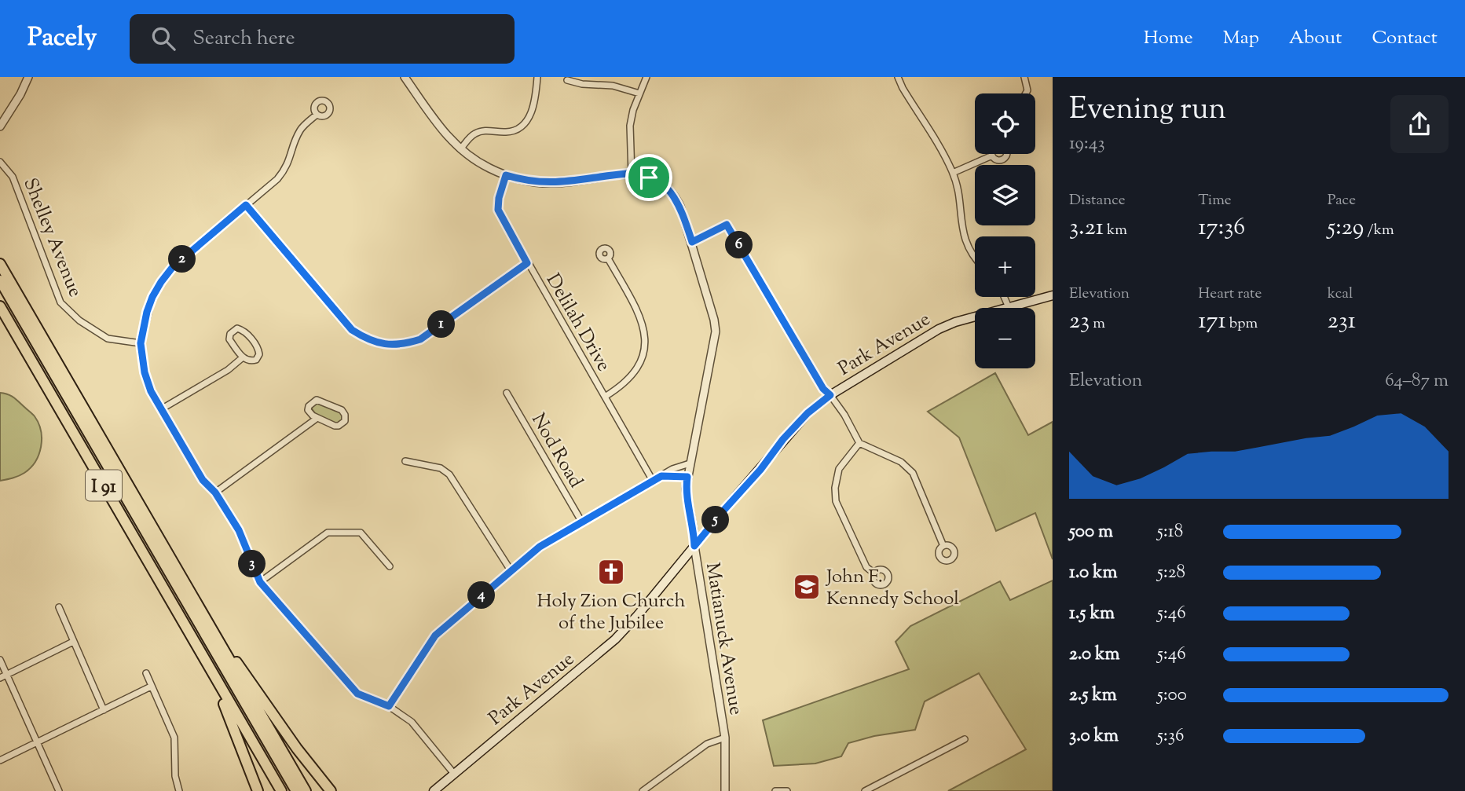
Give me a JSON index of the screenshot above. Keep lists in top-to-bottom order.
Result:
{
  "streets": {
    "highway": ["I 91"],
    "main road": ["Park Avenue"],
    "street": [
      "Shelley Avenue",
      "Delilah Drive",
      "Nod Road",
      "Matianuck Avenue"
    ]
  },
  "crossings": [
    ["Delilah Drive", "Matianuck Avenue"],
    ["Park Avenue", "Matianuck Avenue"]
  ],
  "places": {
    "church": ["Holy Zion Church of the Jubilee"],
    "school or university": ["John F. Kennedy School"]
  },
  "page": {
    "header": "Pacely",
    "search": "Search here",
    "nav": [
      "Home",
      "Map",
      "About",
      "Contact"
    ],
    "heading": ["Evening run", "19:43"],
    "map_buttons": ["+", "−"],
    "stats": [
      ["Distance", "3.21 km"],
      ["Time", "17:36"],
      ["Pace", "5:29 /km"],
      ["Elevation", "23 m"],
      ["Heart rate", "171 bpm"],
      ["kcal", "231"]
    ],
    "pins": [
      "6",
      "2",
      "1",
      "5",
      "3",
      "4"
    ],
    "chart": ["Elevation", "64–87 m"],
    "list": [
      {
        "name": "500 m",
        "note": "5:18"
      },
      {
        "name": "1.0 km",
        "note": "5:28"
      },
      {
        "name": "1.5 km",
        "note": "5:46"
      },
      {
        "name": "2.0 km",
        "note": "5:46"
      },
      {
        "name": "2.5 km",
        "note": "5:00"
      },
      {
        "name": "3.0 km",
        "note": "5:36"
      }
    ]
  }
}
